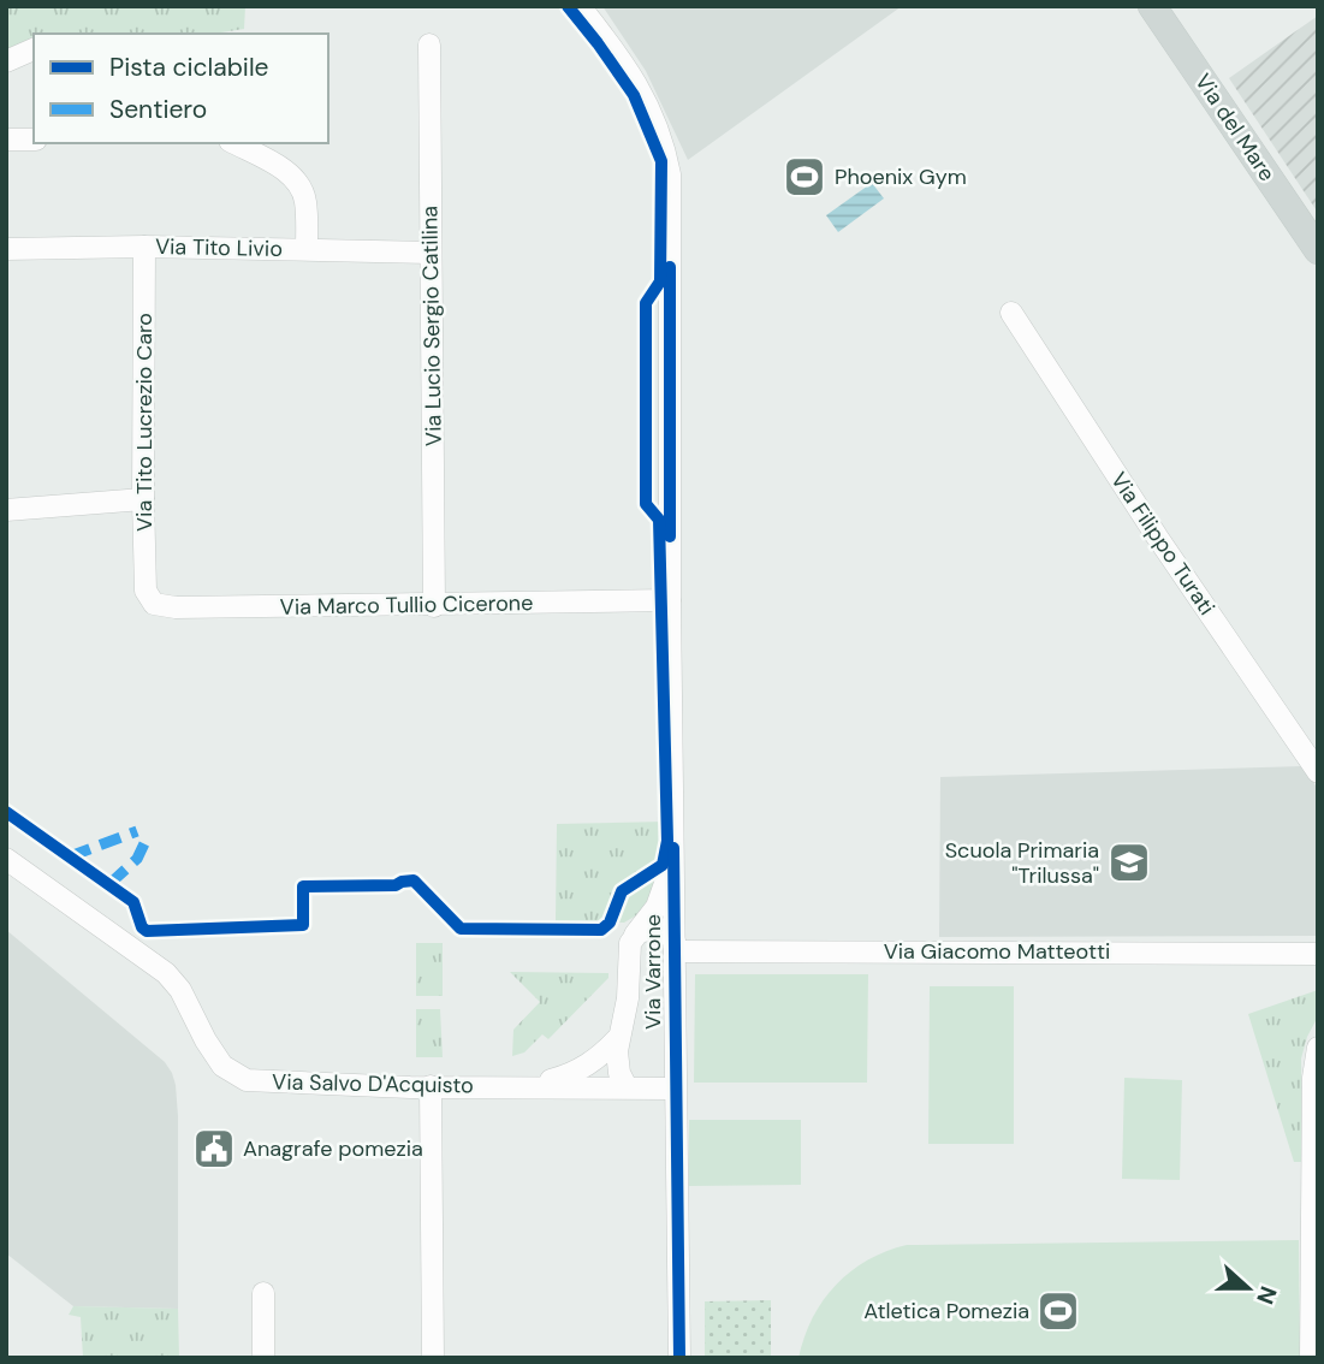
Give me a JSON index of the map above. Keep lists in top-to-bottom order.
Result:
{
  "streets": {
    "main road": ["Via del Mare"],
    "street": [
      "Via Tito Livio",
      "Via Lucio Sergio Catilina",
      "Via Tito Lucrezio Caro",
      "Via Filippo Turati",
      "Via Marco Tullio Cicerone",
      "Via Giacomo Matteotti",
      "Via Varrone",
      "Via Salvo D'Acquisto"
    ]
  },
  "crossings": [
    ["Via Tito Livio", "Via Lucio Sergio Catilina"],
    ["Via Tito Livio", "Via Tito Lucrezio Caro"],
    ["Via Lucio Sergio Catilina", "Via Marco Tullio Cicerone"],
    ["Via Tito Lucrezio Caro", "Via Marco Tullio Cicerone"],
    ["Via Marco Tullio Cicerone", "Via Varrone"],
    ["Via Giacomo Matteotti", "Via Varrone"],
    ["Via Varrone", "Via Salvo D'Acquisto"]
  ],
  "places": {
    "sports": ["Phoenix Gym", "Atletica Pomezia"],
    "school or university": ["Scuola Primaria \"Trilussa\""],
    "public building": ["Anagrafe pomezia"]
  },
  "legend": ["Pista ciclabile", "Sentiero"],
  "north": "right"
}
